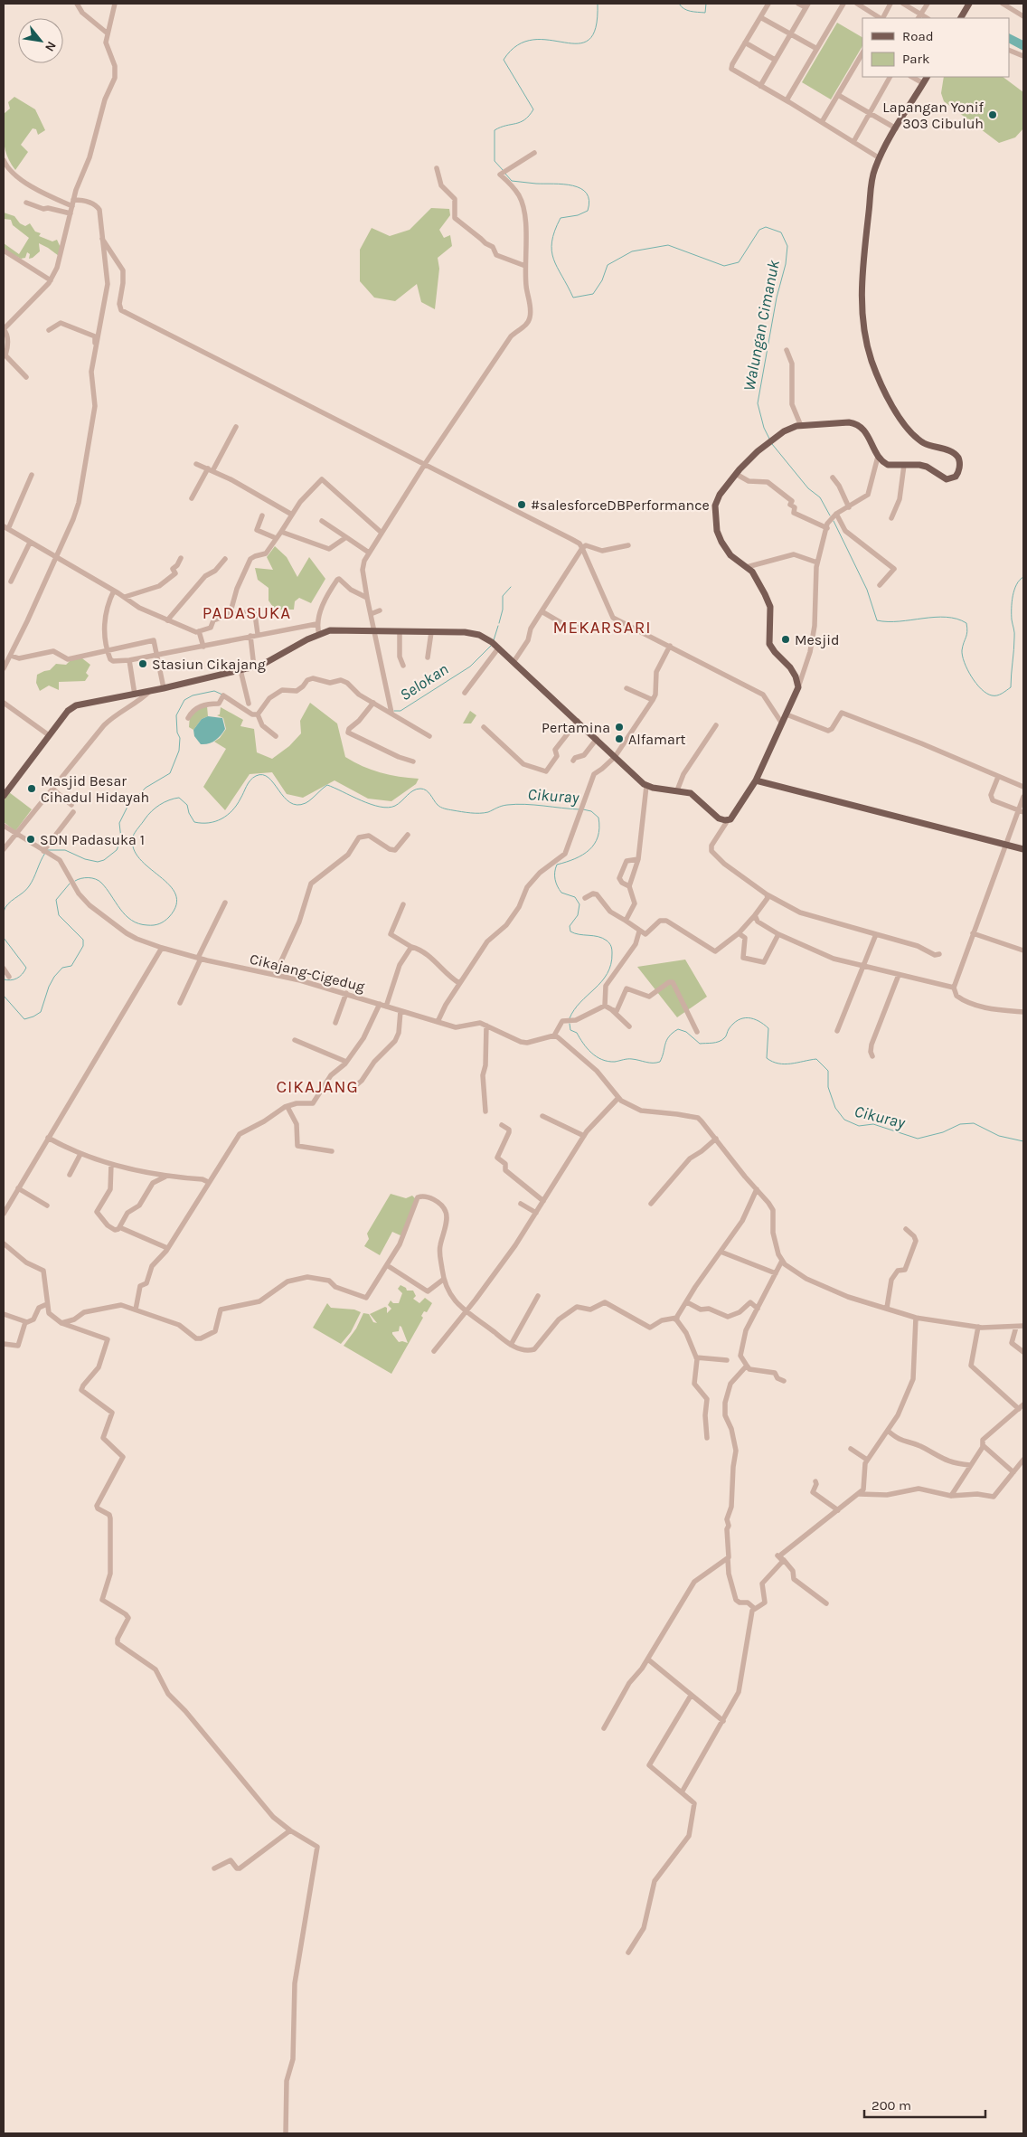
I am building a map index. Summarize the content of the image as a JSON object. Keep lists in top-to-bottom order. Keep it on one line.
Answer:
{"streets":{"street":["Cikajang-Cigedug"]},"districts":["PADASUKA","MEKARSARI","CIKAJANG"],"water":["Walungan Cimanuk","Selokan","Cikuray"],"places":["Lapangan Yonif 303 Cibuluh","#salesforceDBPerformance","Mesjid","Stasiun Cikajang","Pertamina","Alfamart","Masjid Besar Cihadul Hidayah","SDN Padasuka 1"],"legend":["Road","Park"],"scale_bar":"200 m","north":"bottom right"}
